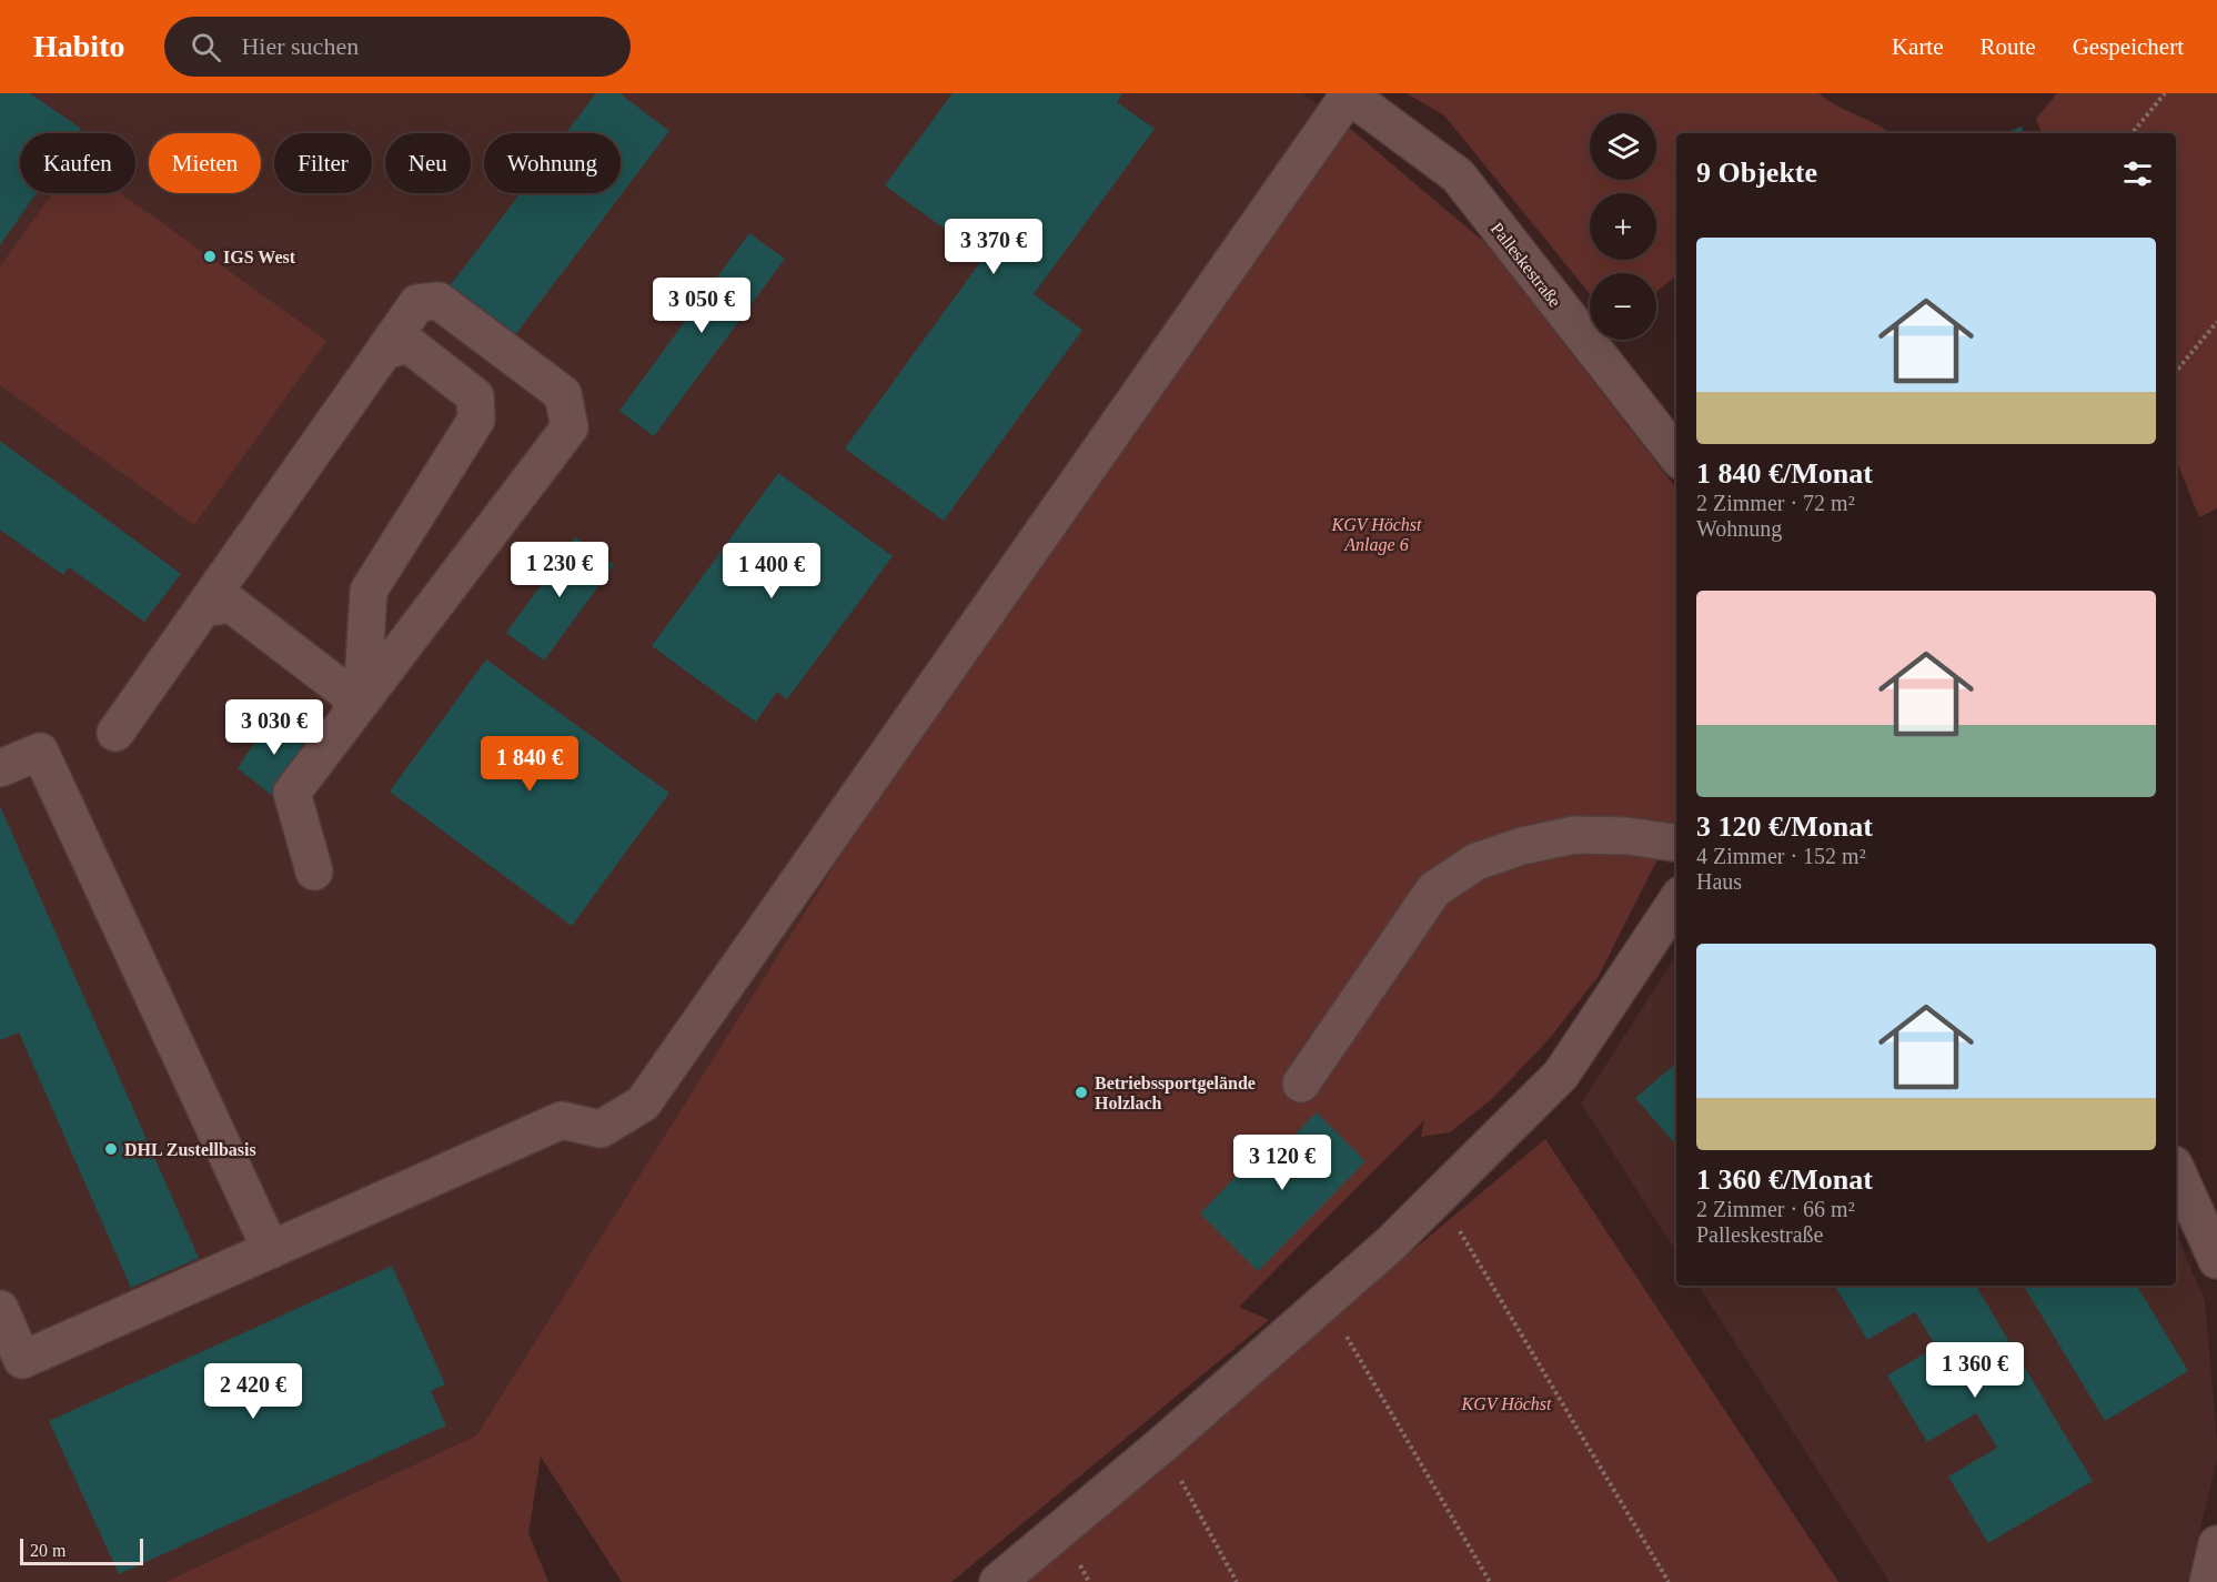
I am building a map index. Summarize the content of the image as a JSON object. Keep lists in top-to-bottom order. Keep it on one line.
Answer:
{"streets":{"street":["Palleskestraße"]},"parks":["KGV Höchst Anlage 6","KGV Höchst"],"places":["IGS West","Betriebssportgelände Holzlach","DHL Zustellbasis"],"scale_bar":"20 m","page":{"header":"Habito","search":"Hier suchen","nav":["Karte","Route","Gespeichert"],"map_buttons":["+","−"],"chip":["Kaufen","Mieten","Filter","Neu","Wohnung"],"heading":"9 Objekte","list":[{"name":"1 840 €/Monat","note":"2 Zimmer · 72 m² · Wohnung"},{"name":"3 120 €/Monat","note":"4 Zimmer · 152 m² · Haus"},{"name":"1 360 €/Monat","note":"2 Zimmer · 66 m² · Palleskestraße"}],"price":["3 370 €","3 050 €","1 230 €","1 400 €","3 030 €","1 840 €","3 120 €","1 360 €","2 420 €"],"scale":"20 m"}}
